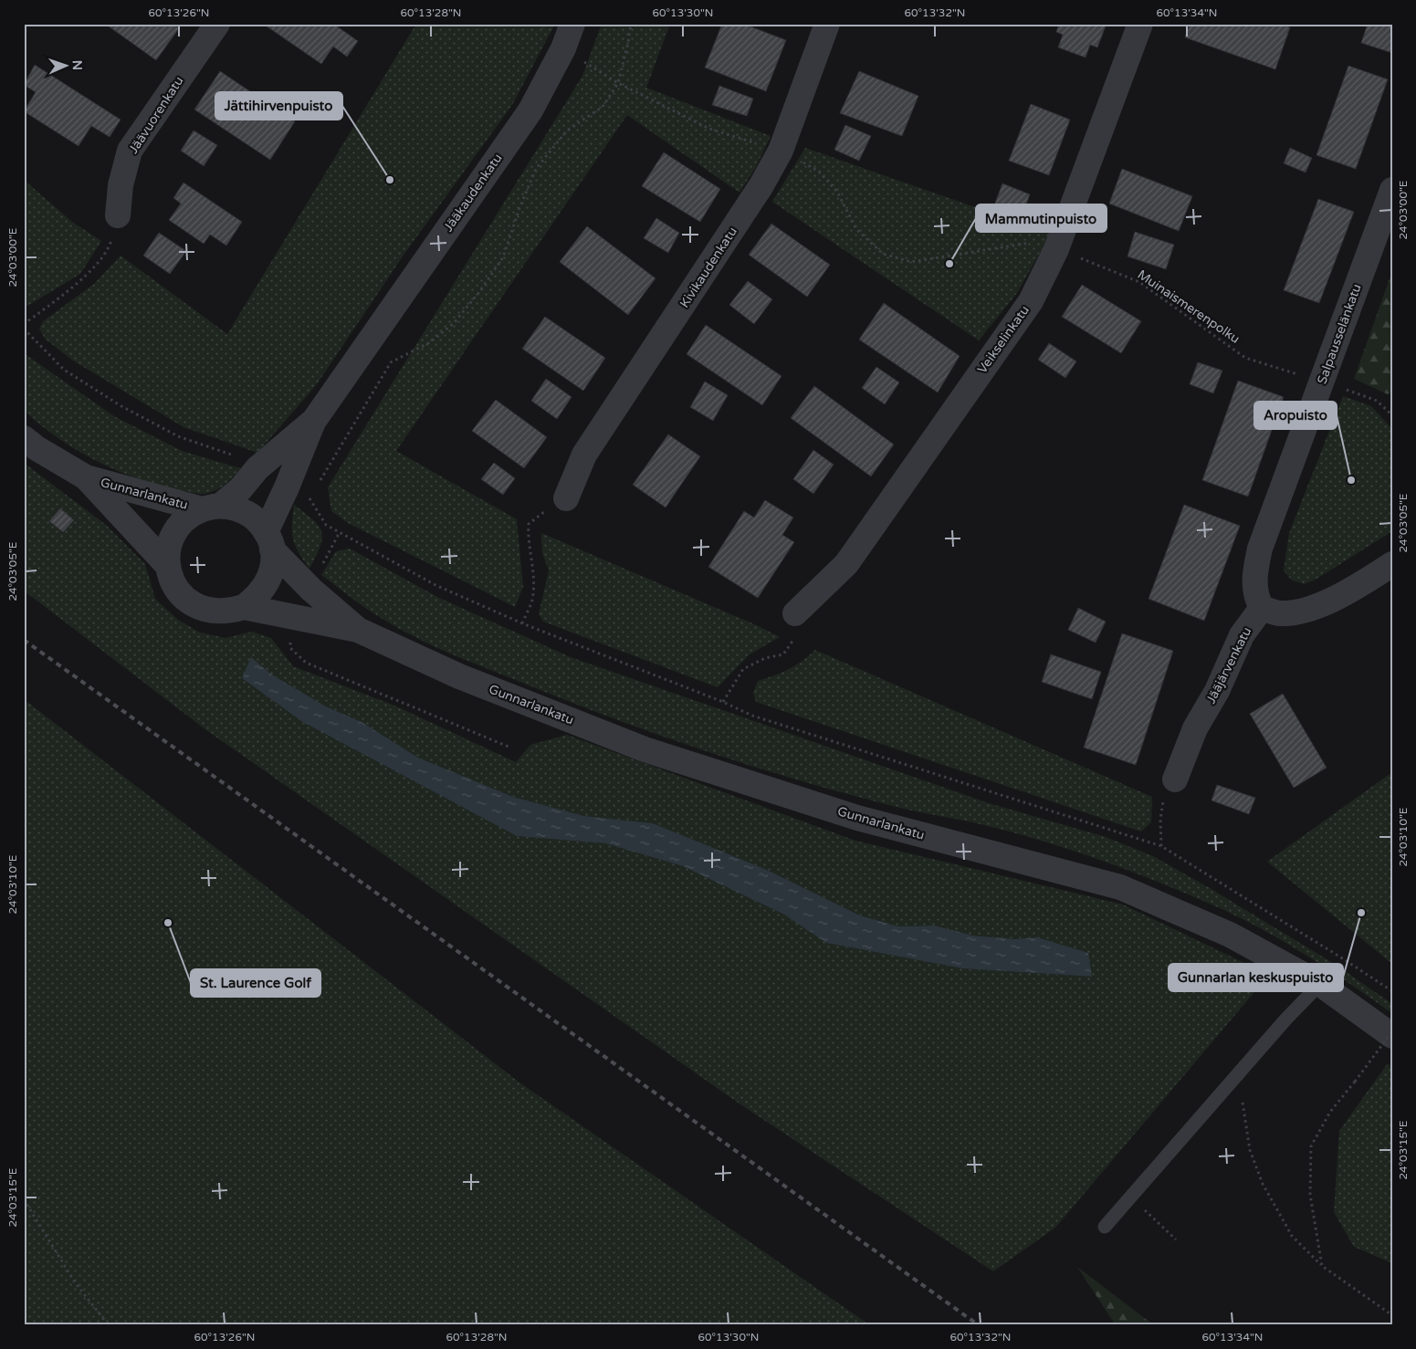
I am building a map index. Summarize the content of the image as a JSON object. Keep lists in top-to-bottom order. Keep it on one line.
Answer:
{"streets":{"street":["Jäävuorenkatu","Jääkaudenkatu","Kivikaudenkatu","Salpausselänkatu","Veikselinkatu","Gunnarlankatu","Jääjärvenkatu"],"path":["Muinaismerenpolku"]},"crossings":[["Jääkaudenkatu","Gunnarlankatu"],["Kivikaudenkatu","Muinaismerenpolku"],["Muinaismerenpolku","Salpausselänkatu"],["Muinaismerenpolku","Veikselinkatu"],["Salpausselänkatu","Jääjärvenkatu"]],"places":["Jättihirvenpuisto","Mammutinpuisto","Aropuisto","Gunnarlan keskuspuisto","St. Laurence Golf"],"north":"right","coordinates":["60°13'26\"N","60°13'28\"N","60°13'30\"N","60°13'32\"N","60°13'34\"N","24°03'00\"E","24°03'05\"E","24°03'10\"E","24°03'15\"E"]}
